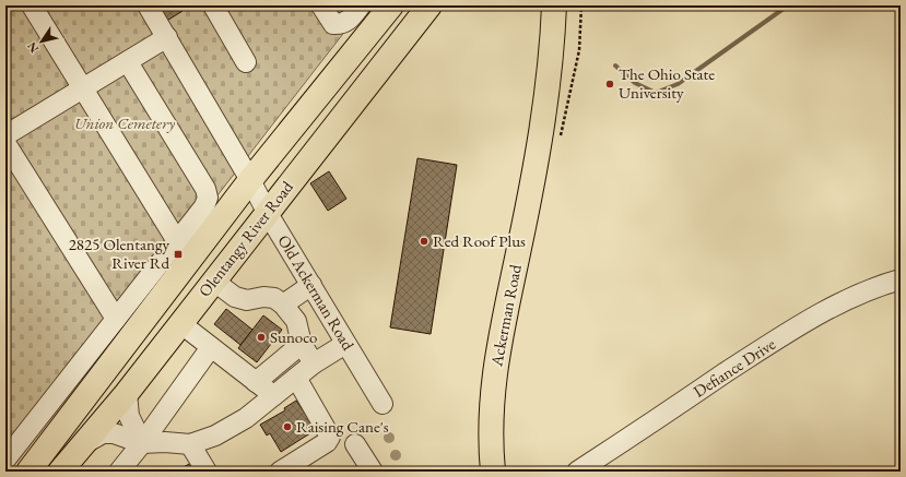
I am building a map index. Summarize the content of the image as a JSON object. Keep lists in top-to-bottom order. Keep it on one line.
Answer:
{"streets":{"main road":["Olentangy River Road","Ackerman Road"],"street":["Old Ackerman Road","Defiance Drive"]},"crossings":[["Olentangy River Road","Old Ackerman Road"]],"parks":["Union Cemetery"],"places":{"other":["The Ohio State University","Red Roof Plus","Sunoco","Raising Cane's"],"transit":["2825 Olentangy River Rd"]},"north":"bottom left"}
